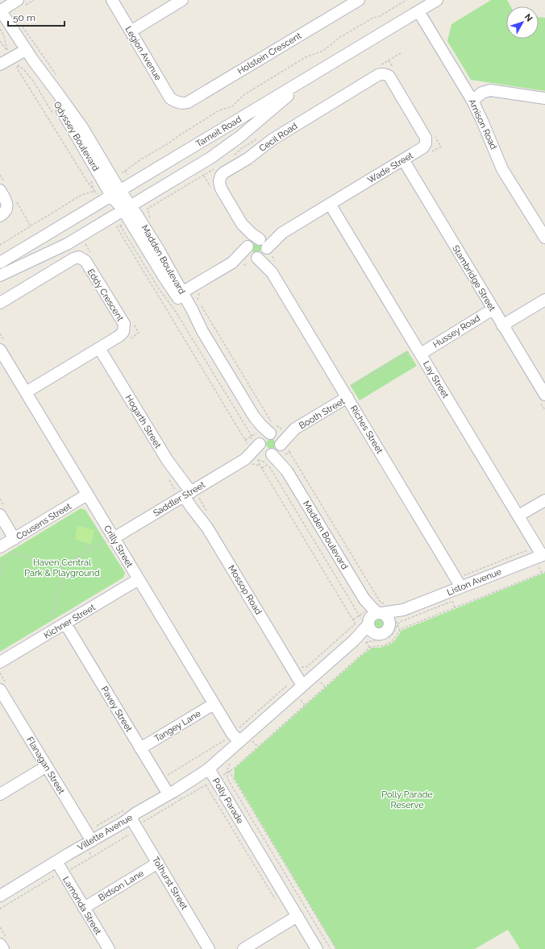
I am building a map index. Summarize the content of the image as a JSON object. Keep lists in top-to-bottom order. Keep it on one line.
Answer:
{"streets":{"street":["Legion Avenue","Holstein Crescent","Arnison Road","Tarneit Road","Odyssey Boulevard","Cecil Road","Wade Street","Madden Boulevard","Stambridge Street","Eddy Crescent","Hussey Road","Lay Street","Booth Street","Hogarth Street","Riches Street","Saddler Street","Cousens Street","Crilly Street","Liston Avenue","Mossop Road","Kichner Street","Pavey Street","Tangey Lane","Flanagan Street","Polly Parade","Villette Avenue","Tolhurst Street","Bidson Lane","Lamonda Street"]},"crossings":[["Legion Avenue","Holstein Crescent"],["Arnison Road","Tarneit Road"],["Tarneit Road","Odyssey Boulevard"],["Tarneit Road","Madden Boulevard"],["Odyssey Boulevard","Madden Boulevard"],["Cecil Road","Wade Street"],["Cecil Road","Riches Street"],["Wade Street","Madden Boulevard"],["Wade Street","Stambridge Street"],["Wade Street","Lay Street"],["Wade Street","Riches Street"],["Madden Boulevard","Booth Street"],["Madden Boulevard","Saddler Street"],["Madden Boulevard","Liston Avenue"],["Madden Boulevard","Polly Parade"],["Stambridge Street","Hussey Road"],["Eddy Crescent","Hogarth Street"],["Eddy Crescent","Crilly Street"],["Hussey Road","Lay Street"],["Lay Street","Liston Avenue"],["Booth Street","Riches Street"],["Booth Street","Saddler Street"],["Hogarth Street","Saddler Street"],["Hogarth Street","Mossop Road"],["Riches Street","Liston Avenue"],["Saddler Street","Crilly Street"],["Saddler Street","Mossop Road"],["Cousens Street","Crilly Street"],["Crilly Street","Kichner Street"],["Crilly Street","Tangey Lane"],["Crilly Street","Polly Parade"],["Liston Avenue","Polly Parade"],["Mossop Road","Polly Parade"],["Kichner Street","Pavey Street"],["Pavey Street","Tangey Lane"],["Pavey Street","Villette Avenue"],["Flanagan Street","Villette Avenue"],["Polly Parade","Villette Avenue"],["Villette Avenue","Tolhurst Street"],["Villette Avenue","Lamonda Street"],["Tolhurst Street","Bidson Lane"],["Bidson Lane","Lamonda Street"]],"parks":["Haven Central Park & Playground","Polly Parade Reserve"],"scale_bar":"50 m","north":"top right"}
